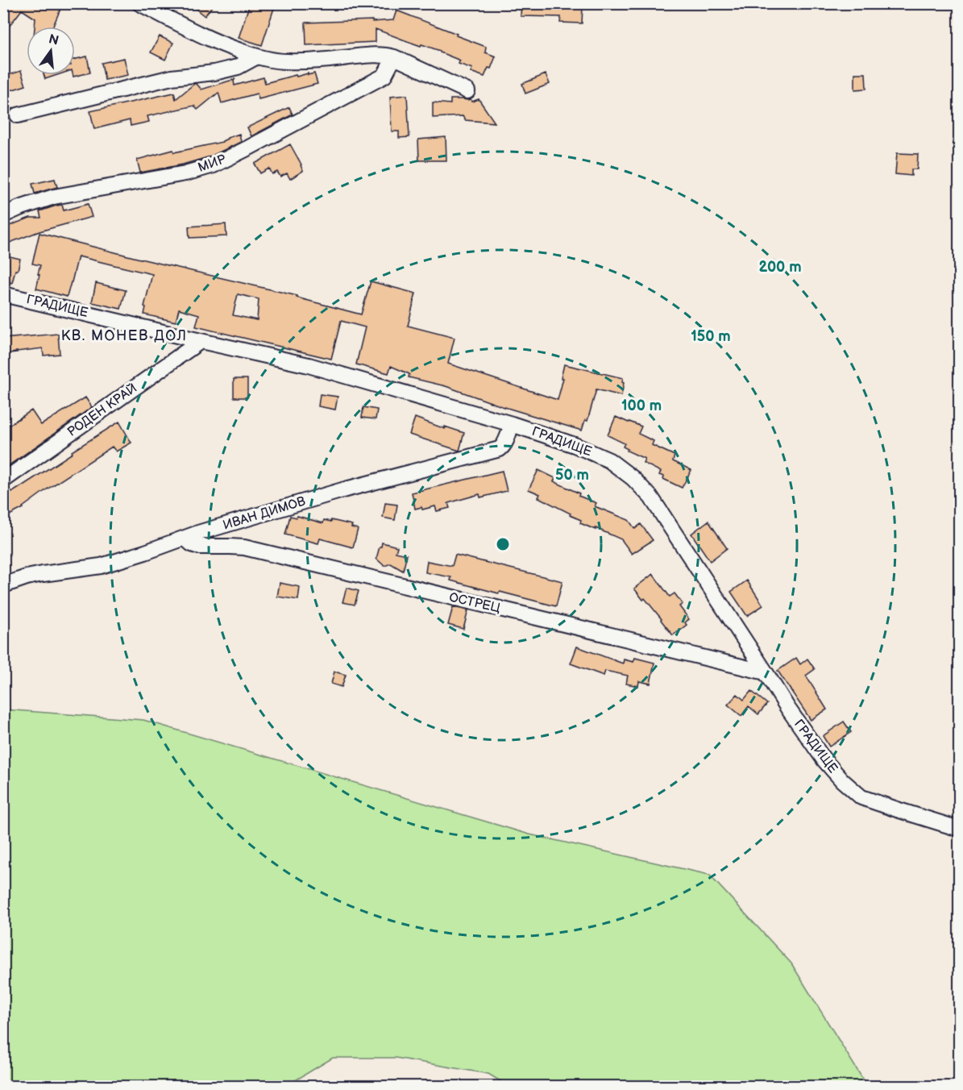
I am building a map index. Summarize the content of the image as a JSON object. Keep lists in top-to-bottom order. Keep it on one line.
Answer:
{"streets":{"street":["МИР","ГРАДИЩЕ","РОДЕН КРАЙ","ИВАН ДИМОВ","ОСТРЕЦ"]},"crossings":[["ГРАДИЩЕ","РОДЕН КРАЙ"],["ГРАДИЩЕ","ИВАН ДИМОВ"],["ГРАДИЩЕ","ОСТРЕЦ"],["ИВАН ДИМОВ","ОСТРЕЦ"]],"districts":["КВ. МОНЕВ ДОЛ"],"north":"top","rings":["200 m","150 m","100 m","50 m"]}
